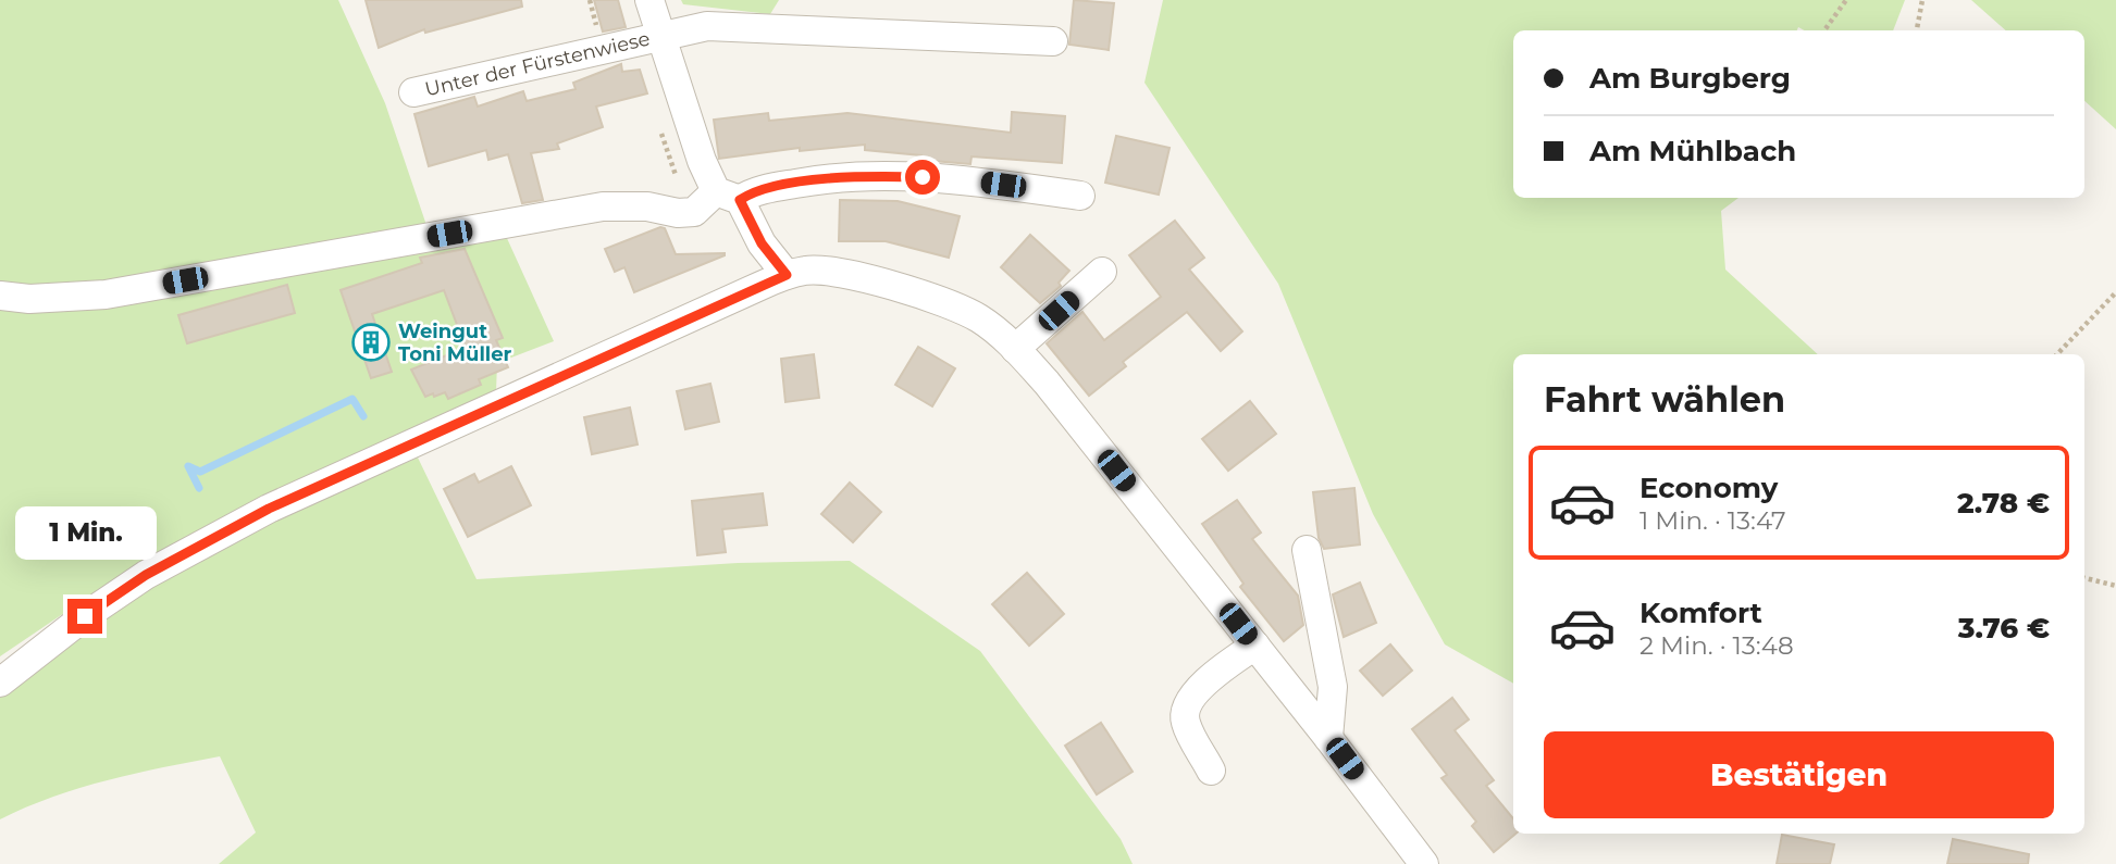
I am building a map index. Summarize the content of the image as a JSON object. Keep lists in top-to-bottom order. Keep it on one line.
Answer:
{"streets":{"street":["Unter der Fürstenwiese"]},"places":{"building":["Weingut Toni Müller"]},"page":{"banner":["Am Burgberg","Am Mühlbach"],"heading":"Fahrt wählen","list":[{"name":"Economy","note":"1 Min. · 13:47","value":"2.78 €"},{"name":"Komfort","note":"2 Min. · 13:48","value":"3.76 €"}],"bubble":"1 Min.","buttons":"Bestätigen"}}
